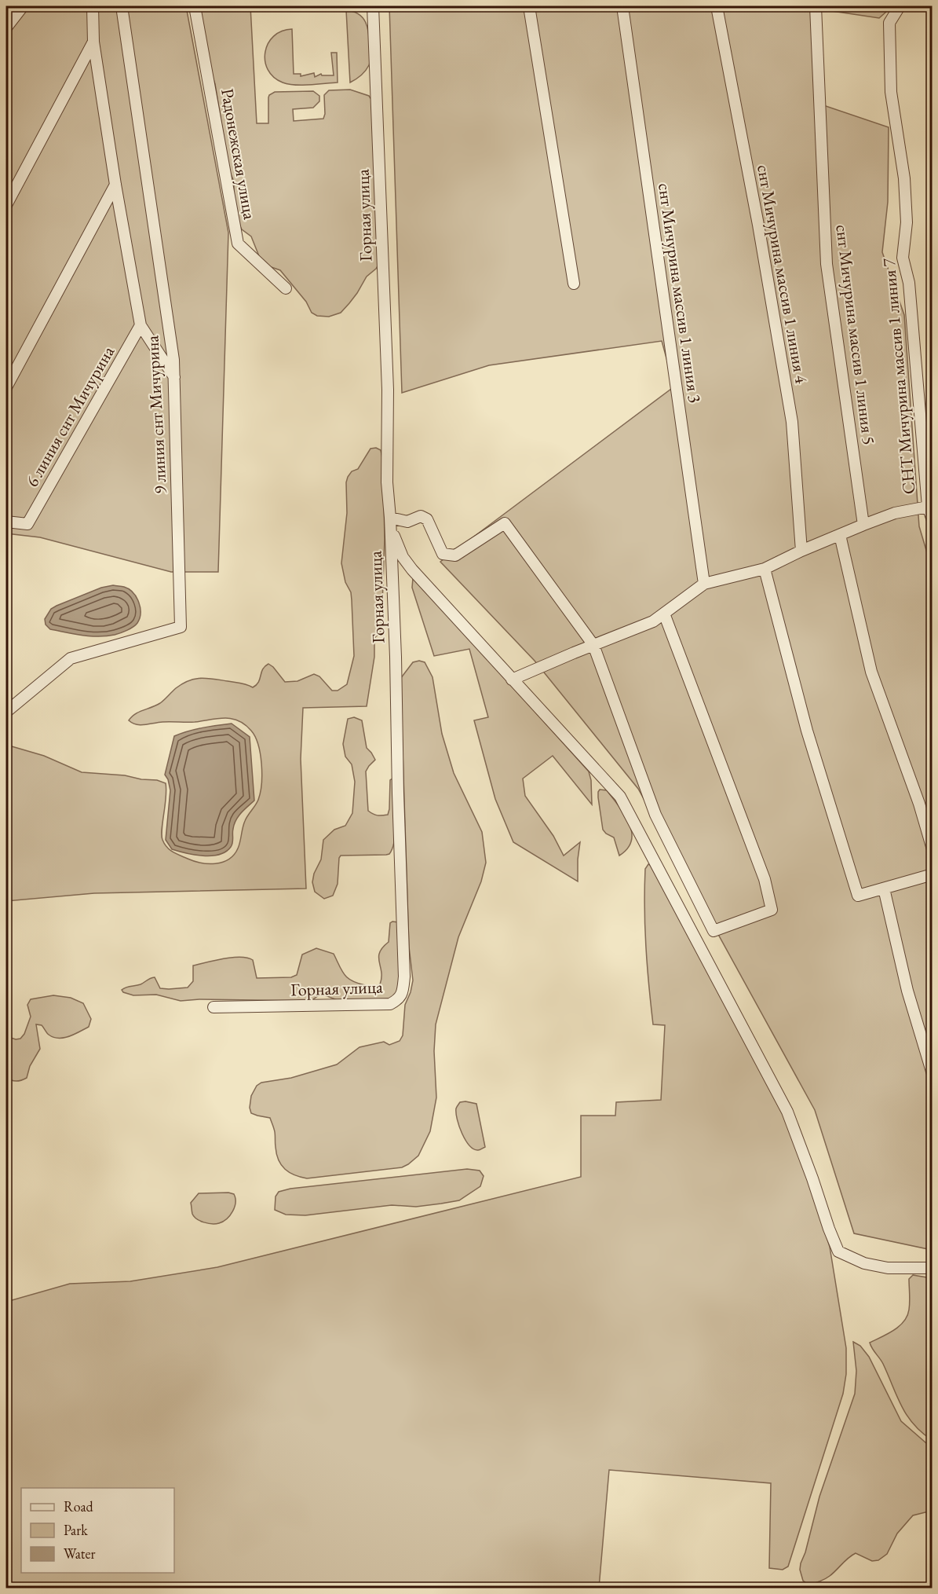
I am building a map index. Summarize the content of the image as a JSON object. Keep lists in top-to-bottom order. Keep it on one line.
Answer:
{"streets":{"street":["Радонежская улица","Горная улица","снт Мичурина массив 1 линия 4","снт Мичурина массив 1 линия 3","снт Мичурина массив 1 линия 5","СНТ Мичурина массив 1 линия 7","9 линия снт Мичурина","6 линия снт Мичурина"]},"legend":["Road","Park","Water"]}
